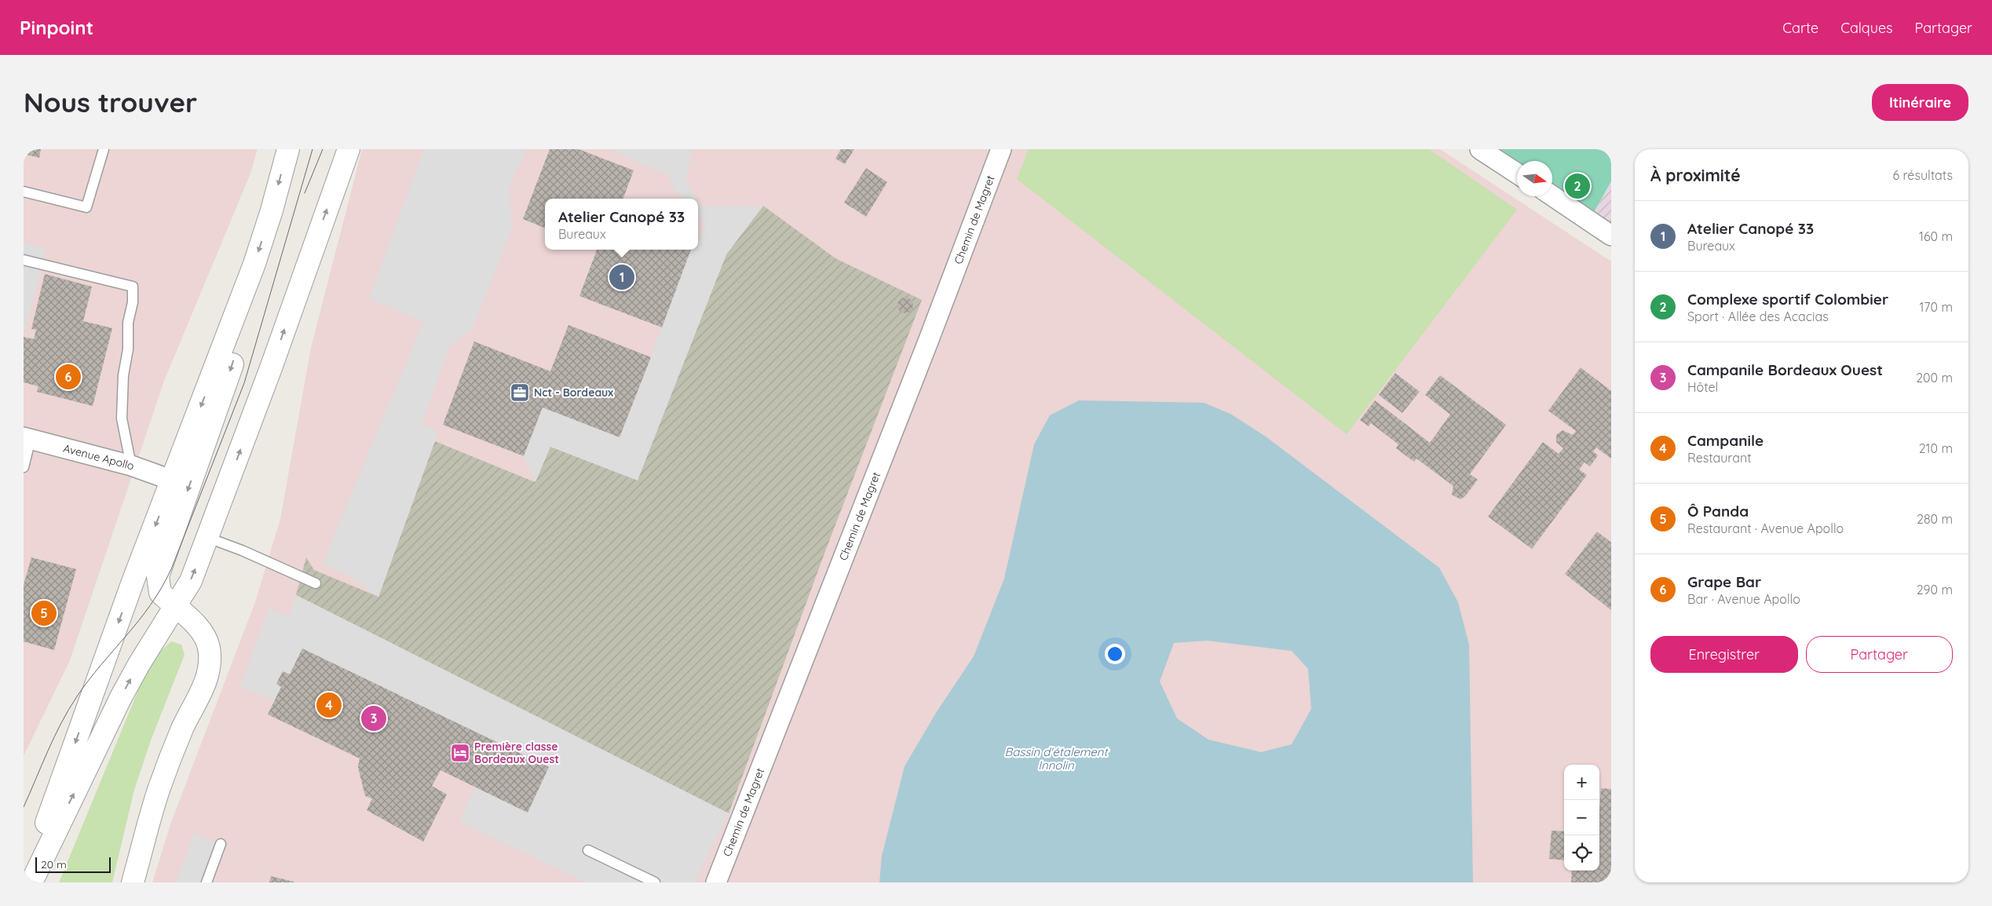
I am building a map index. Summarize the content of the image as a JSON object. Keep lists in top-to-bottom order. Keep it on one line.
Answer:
{"streets":{"street":["Chemin de Magret","Avenue Apollo"]},"water":["Bassin d'étalement Innolin"],"places":{"office":["Nct - Bordeaux"],"hotel":["Première classe Bordeaux Ouest"]},"scale_bar":"20 m","north":"right","page":{"header":"Pinpoint","nav":["Carte","Calques","Partager"],"buttons":["Itinéraire",["Enregistrer","Partager"]],"title":"Nous trouver","heading":["À proximité","6 résultats"],"pins":["2","1","6","5","4","3"],"popup":["Atelier Canopé 33","Bureaux"],"list":[{"mark":"1","name":"Atelier Canopé 33","note":"Bureaux","value":"160 m"},{"mark":"2","name":"Complexe sportif Colombier","note":"Sport · Allée des Acacias","value":"170 m"},{"mark":"3","name":"Campanile Bordeaux Ouest","note":"Hôtel","value":"200 m"},{"mark":"4","name":"Campanile","note":"Restaurant","value":"210 m"},{"mark":"5","name":"Ô Panda","note":"Restaurant · Avenue Apollo","value":"280 m"},{"mark":"6","name":"Grape Bar","note":"Bar · Avenue Apollo","value":"290 m"}],"map_buttons":["+","−"],"scale":"20 m"}}
